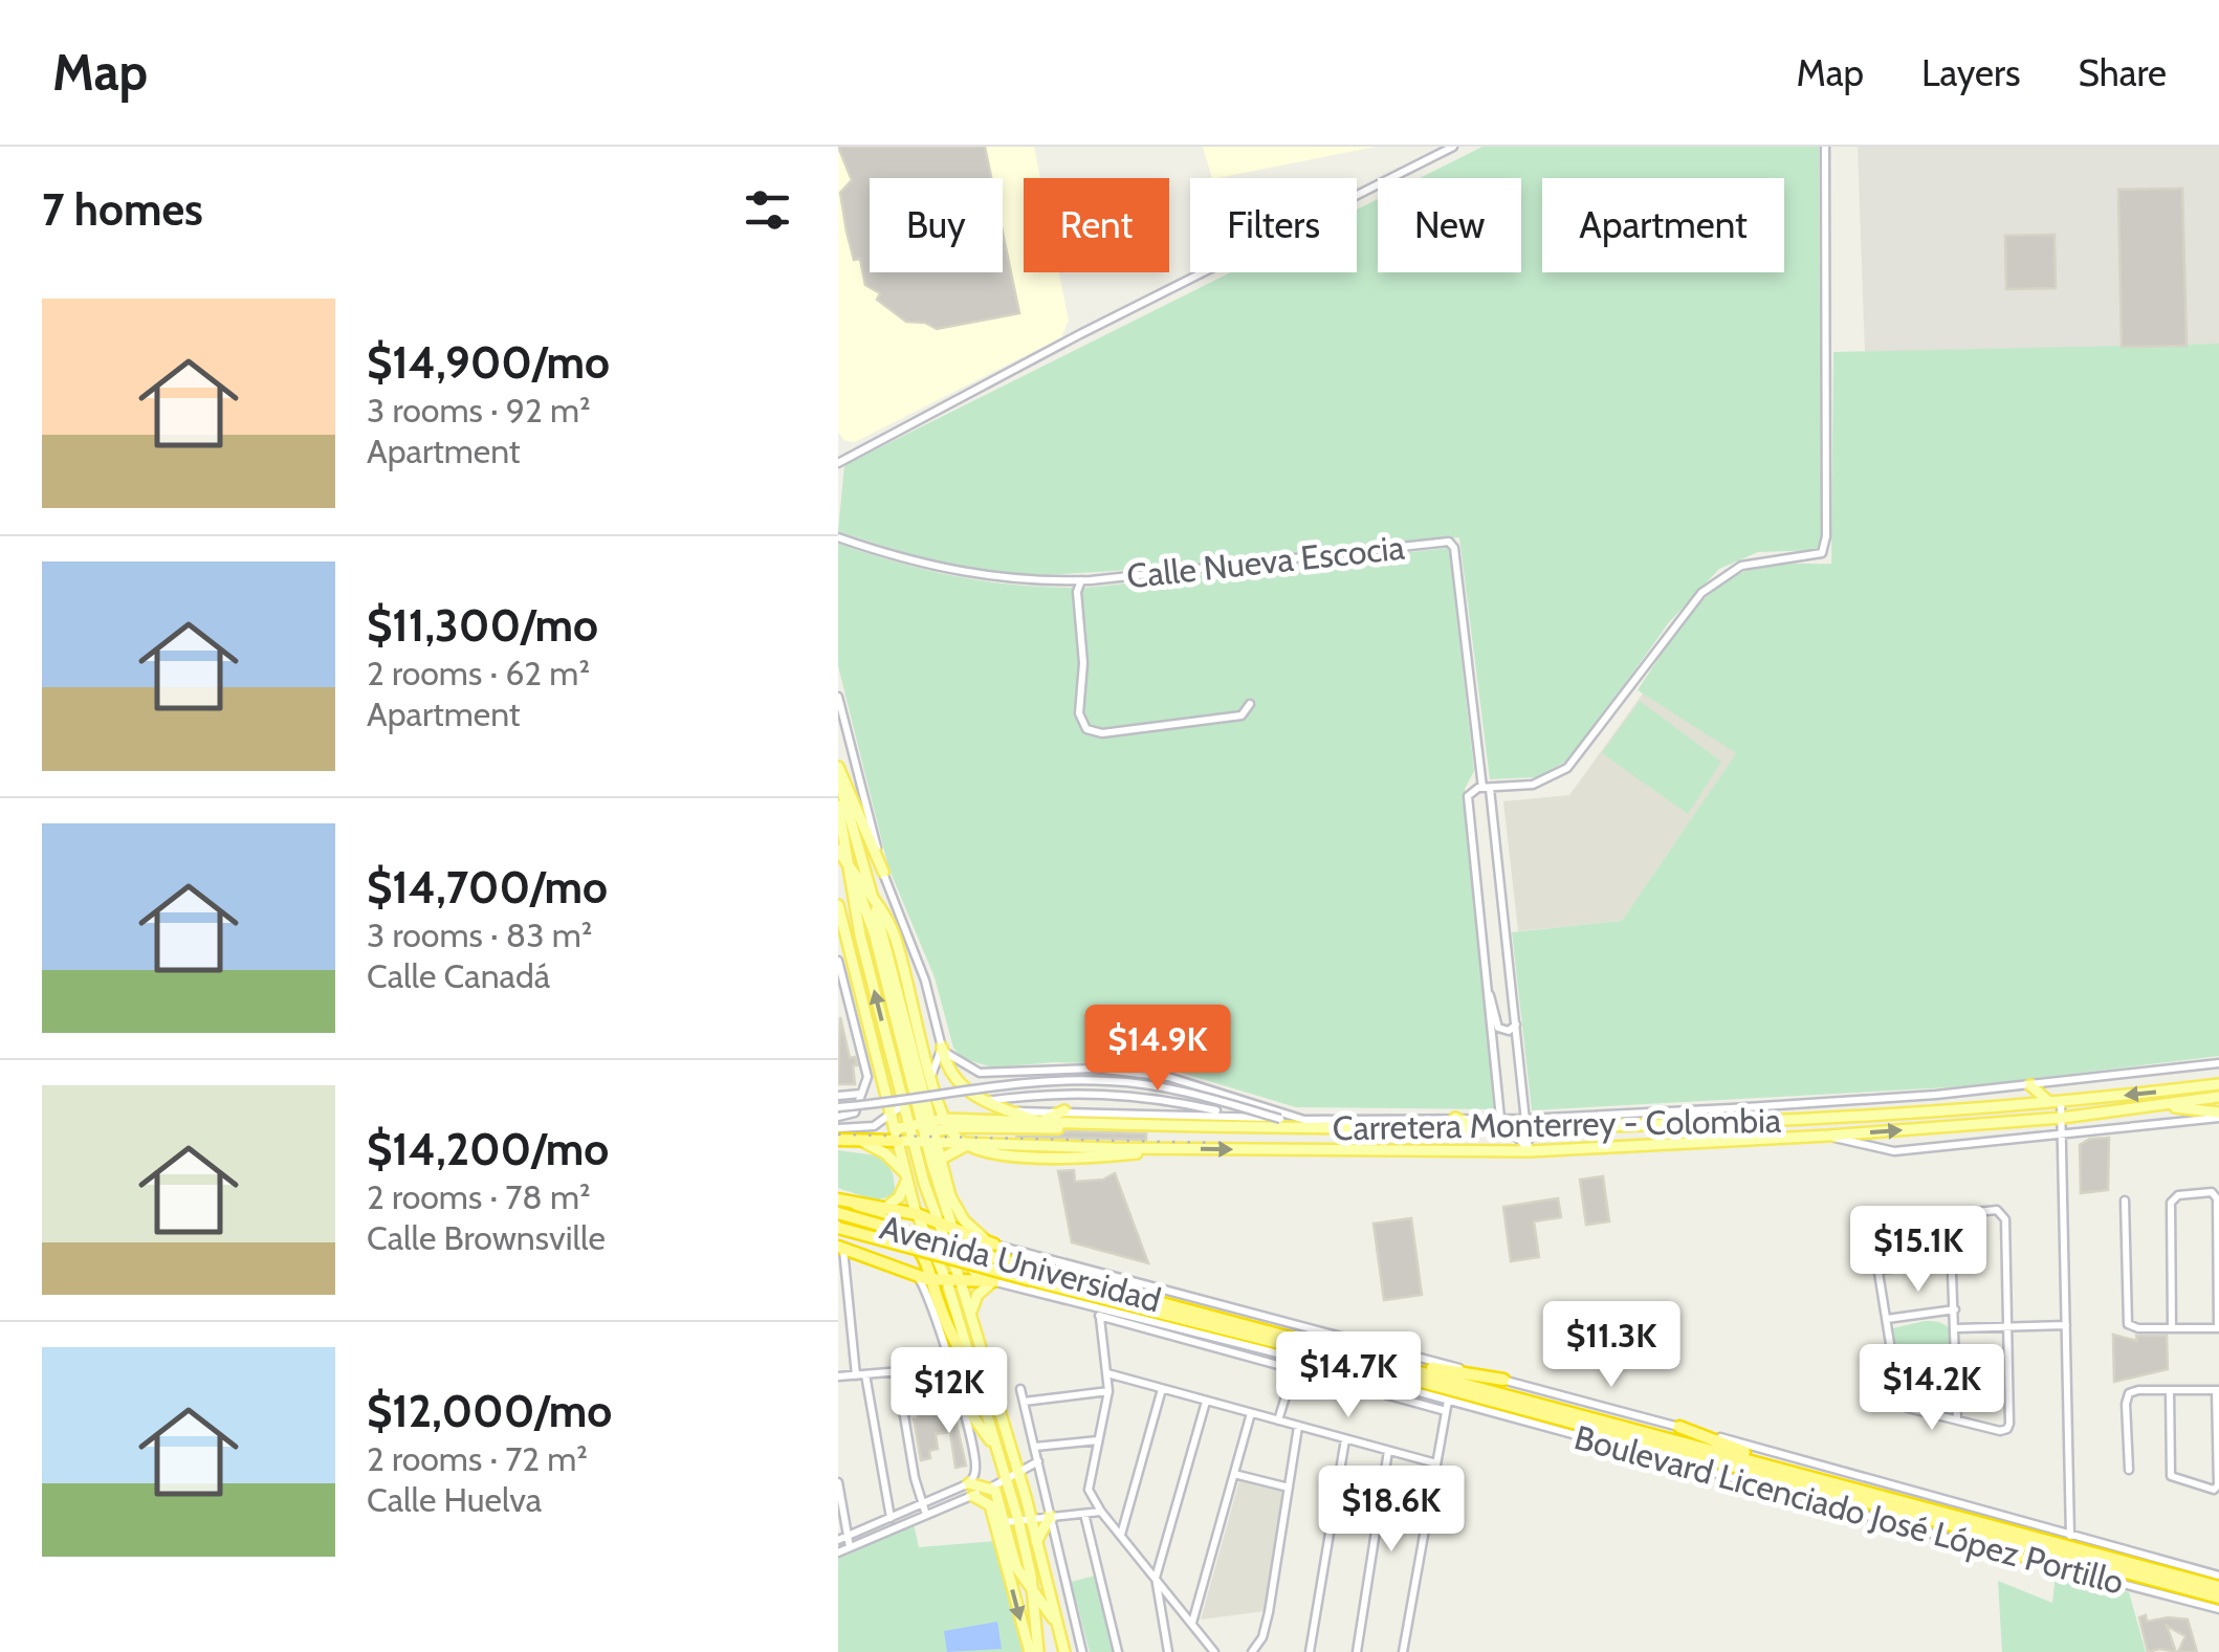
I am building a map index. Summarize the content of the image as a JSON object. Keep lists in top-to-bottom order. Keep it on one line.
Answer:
{"streets":{"highway":["Avenida Universidad","Boulevard Licenciado José López Portillo"],"main road":["Carretera Monterrey - Colombia"],"street":["Calle Nueva Escocia"]},"crossings":[["Calle Nueva Escocia","Carretera Monterrey - Colombia"],["Avenida Universidad","Boulevard Licenciado José López Portillo"]],"page":{"header":"Map","nav":["Map","Layers","Share"],"heading":"7 homes","chip":["Buy","Rent","Filters","New","Apartment"],"list":[{"name":"$14,900/mo","note":"3 rooms · 92 m² · Apartment"},{"name":"$11,300/mo","note":"2 rooms · 62 m² · Apartment"},{"name":"$14,700/mo","note":"3 rooms · 83 m² · Calle Canadá"},{"name":"$14,200/mo","note":"2 rooms · 78 m² · Calle Brownsville"},{"name":"$12,000/mo","note":"2 rooms · 72 m² · Calle Huelva"}],"price":["$14.9K","$15.1K","$11.3K","$14.7K","$14.2K","$12K","$18.6K"]}}
